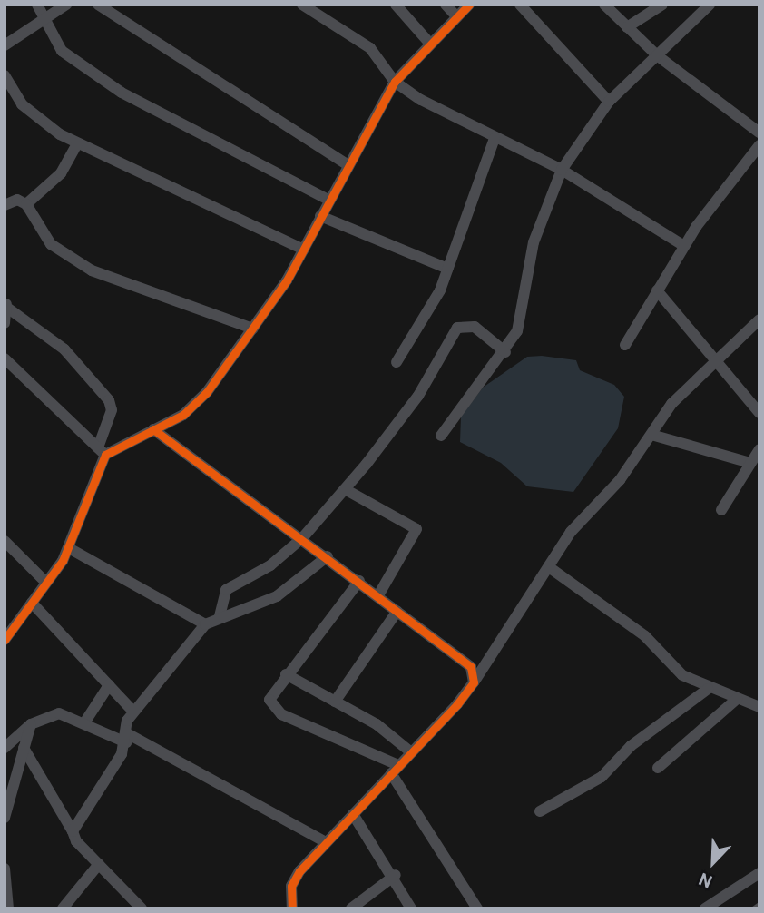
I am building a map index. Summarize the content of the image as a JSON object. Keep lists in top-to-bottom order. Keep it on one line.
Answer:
{"north":"bottom left"}
